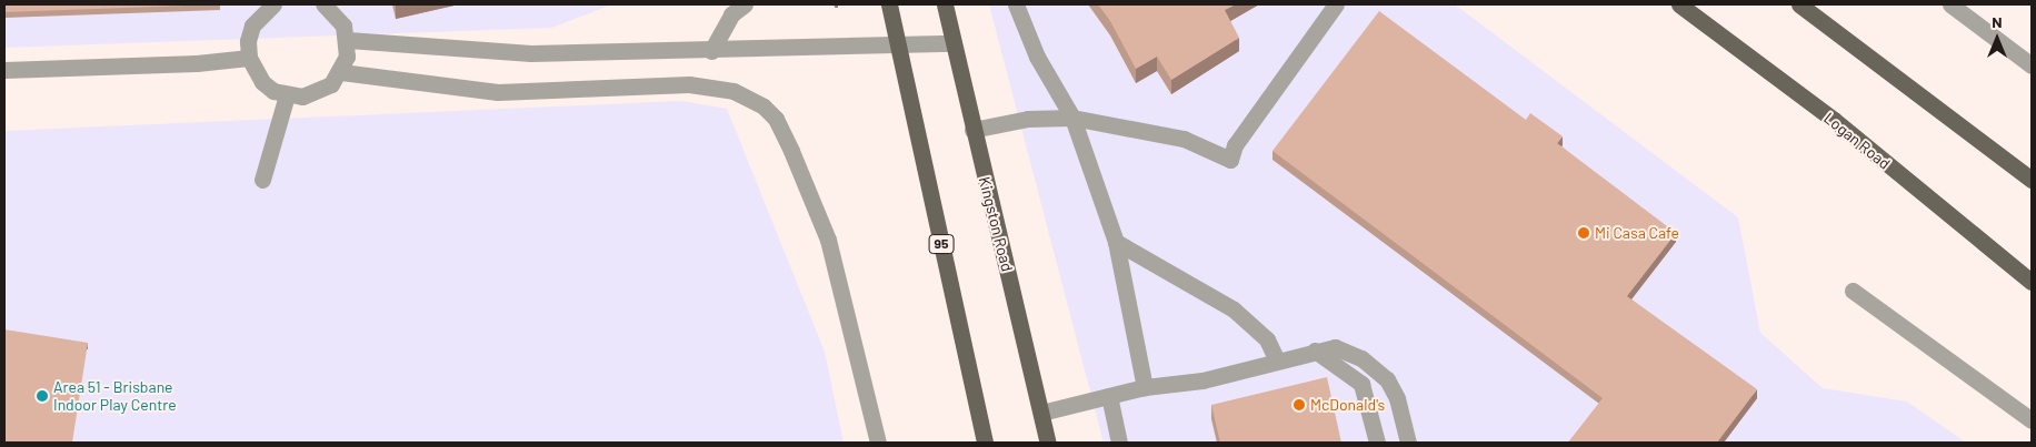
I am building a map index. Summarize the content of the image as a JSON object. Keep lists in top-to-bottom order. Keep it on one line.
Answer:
{"streets":{"main road":["Logan Road","Kingston Road","95"]},"places":["Mi Casa Cafe","Area 51 - Brisbane Indoor Play Centre","McDonald's"],"north":"top"}
